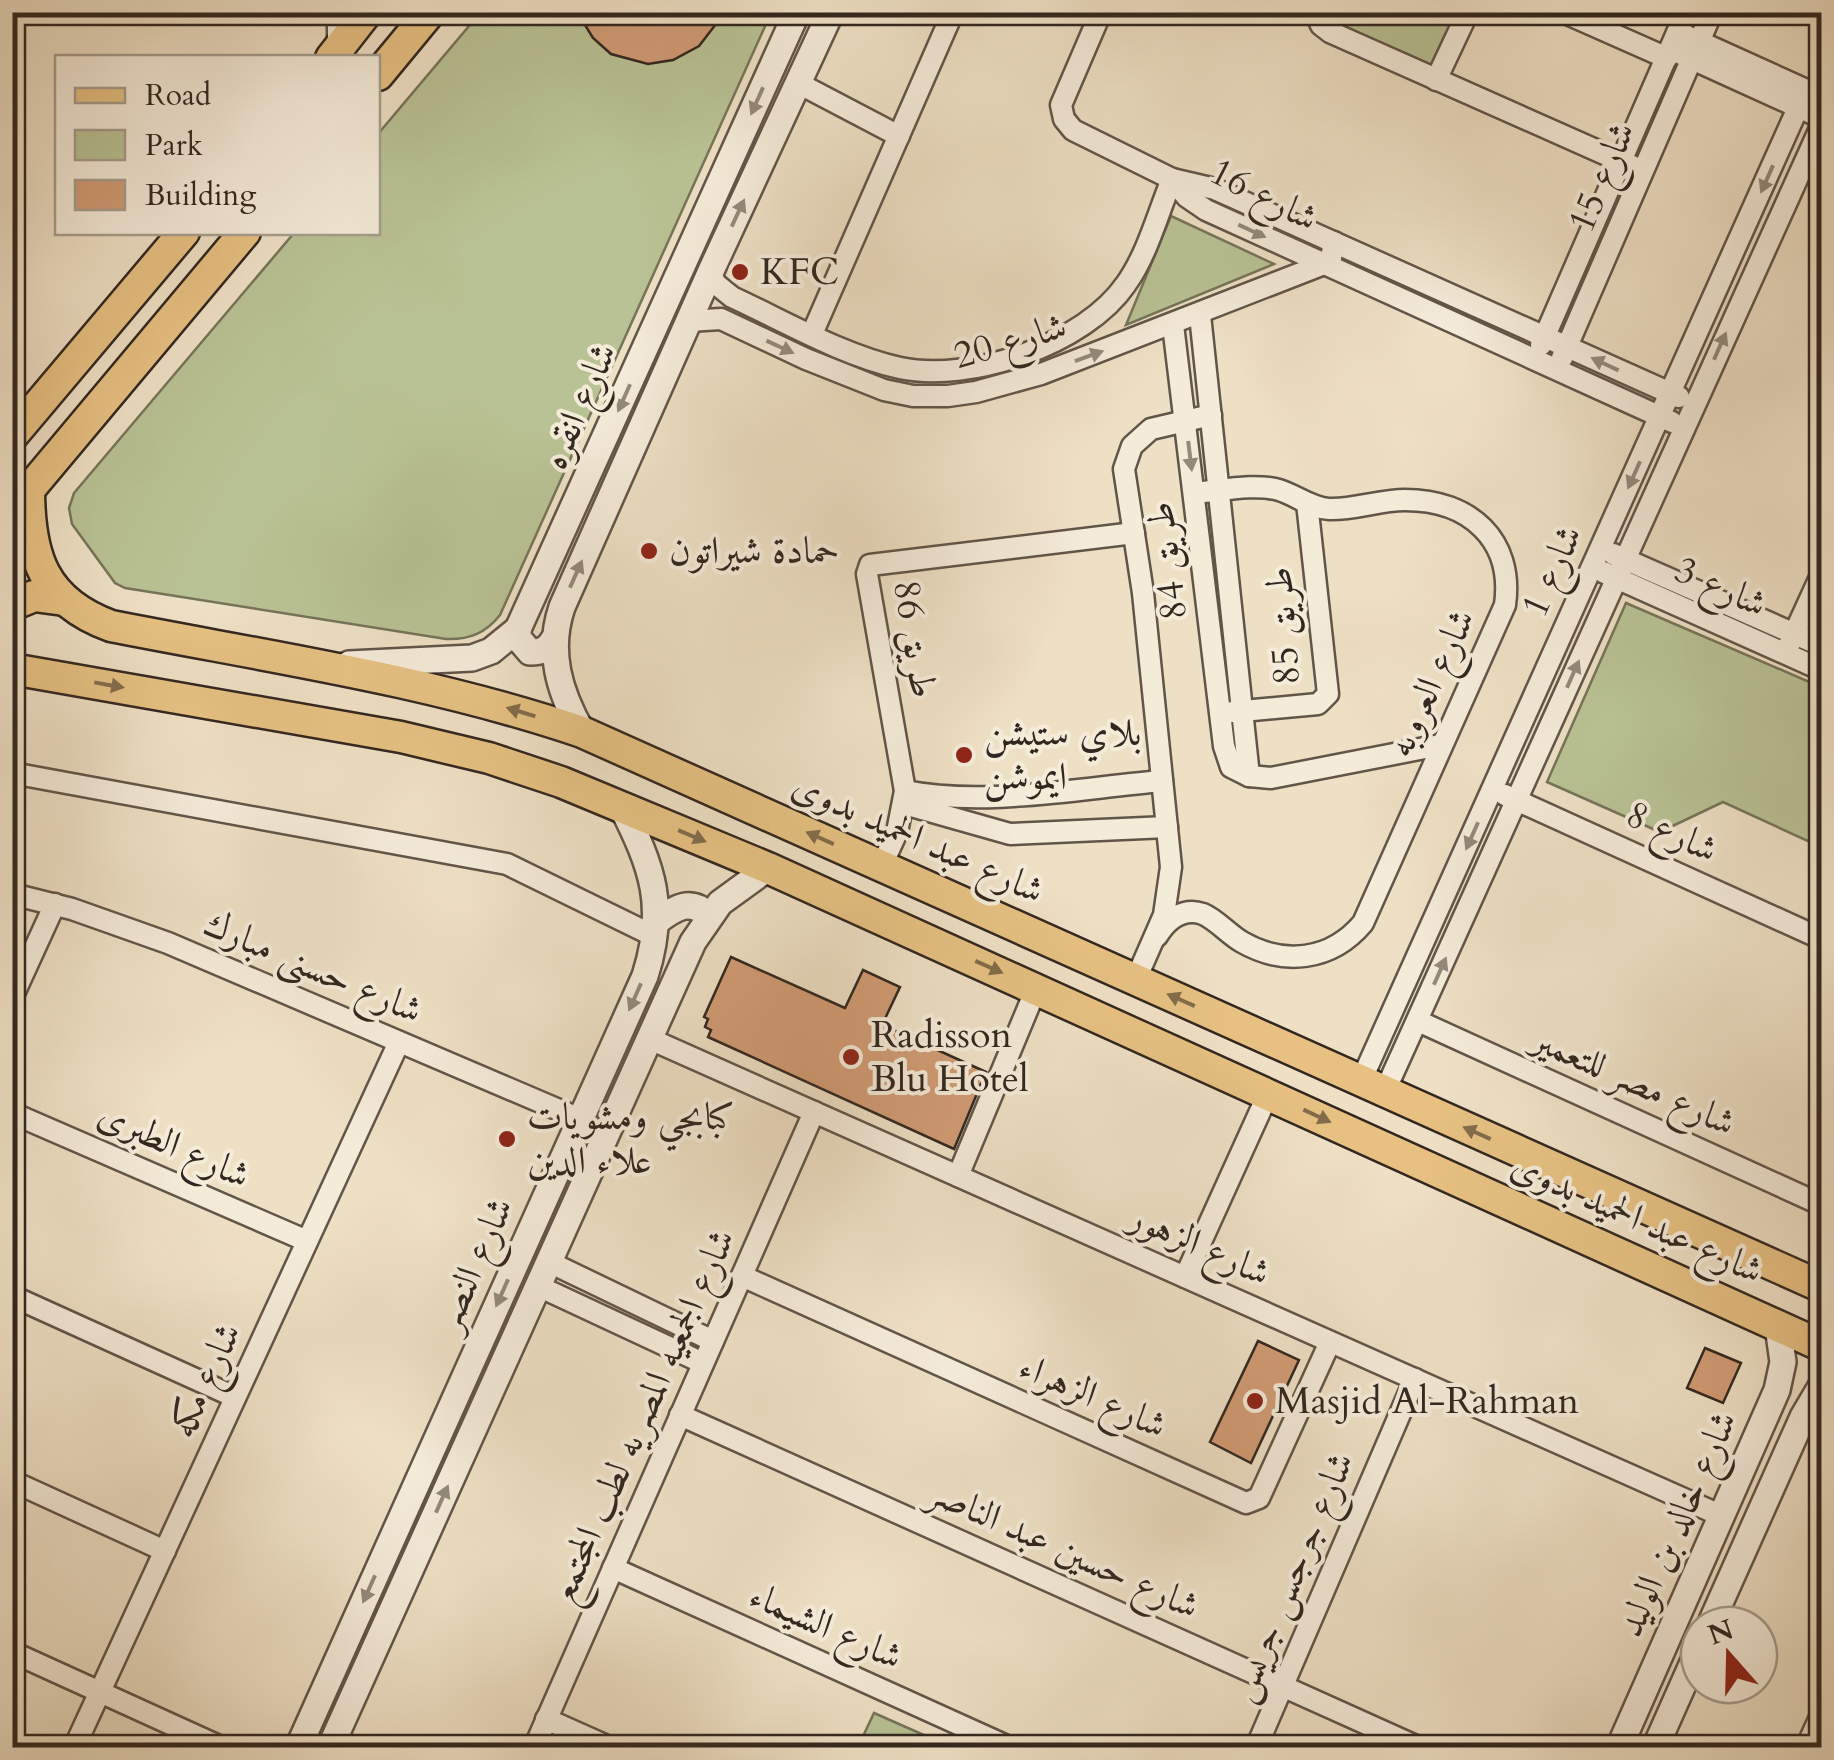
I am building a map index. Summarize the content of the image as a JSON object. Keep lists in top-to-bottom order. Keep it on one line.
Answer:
{"streets":{"main road":["شارع عبد الحميد بدوى"],"street":["شارع 15","شارع 16","شارع 20","شارع انقره","طريق 84","شارع 1","شارع 3","طريق 85","طريق 86","شارع العروبه","شارع 8","شارع حسنى مبارك","شارع مصر للتعمير","شارع الطبرى","شارع الزهور","شارع النصر","شارع مكه","شارع الزهراء","شارع الجمعيه المصريه لطب المجتمع","شارع خالد بن الوليد","شارع حسين عبد الناصر","شارع جرجس جريس","شارع الشيماء"]},"crossings":[["شارع 15","شارع 16"],["شارع 16","شارع 20"],["شارع 16","شارع 1"],["شارع 20","شارع انقره"],["شارع 20","طريق 84"],["شارع انقره","شارع عبد الحميد بدوى"],["طريق 84","طريق 85"],["طريق 84","شارع العروبه"],["شارع 1","شارع 3"],["شارع 1","شارع 8"],["شارع 1","شارع عبد الحميد بدوى"],["شارع 1","شارع مصر للتعمير"],["طريق 85","شارع العروبه"],["طريق 86","شارع عبد الحميد بدوى"],["شارع عبد الحميد بدوى","شارع النصر"],["شارع عبد الحميد بدوى","شارع خالد بن الوليد"],["شارع حسنى مبارك","شارع النصر"],["شارع حسنى مبارك","شارع مكه"],["شارع الطبرى","شارع مكه"],["شارع الزهور","شارع النصر"],["شارع الزهور","شارع الزهراء"],["شارع الزهور","شارع الجمعيه المصريه لطب المجتمع"],["شارع الزهور","شارع خالد بن الوليد"],["شارع الزهور","شارع جرجس جريس"],["شارع الزهراء","شارع الجمعيه المصريه لطب المجتمع"],["شارع الجمعيه المصريه لطب المجتمع","شارع حسين عبد الناصر"],["شارع الجمعيه المصريه لطب المجتمع","شارع الشيماء"],["شارع حسين عبد الناصر","شارع جرجس جريس"]],"places":["KFC","حمادة شيراتون","بلاي ستيشن ايموشن","Radisson Blu Hotel","كبابجي ومشويات علاء الدين","Masjid Al-Rahman"],"legend":["Road","Park","Building"],"north":"top"}
